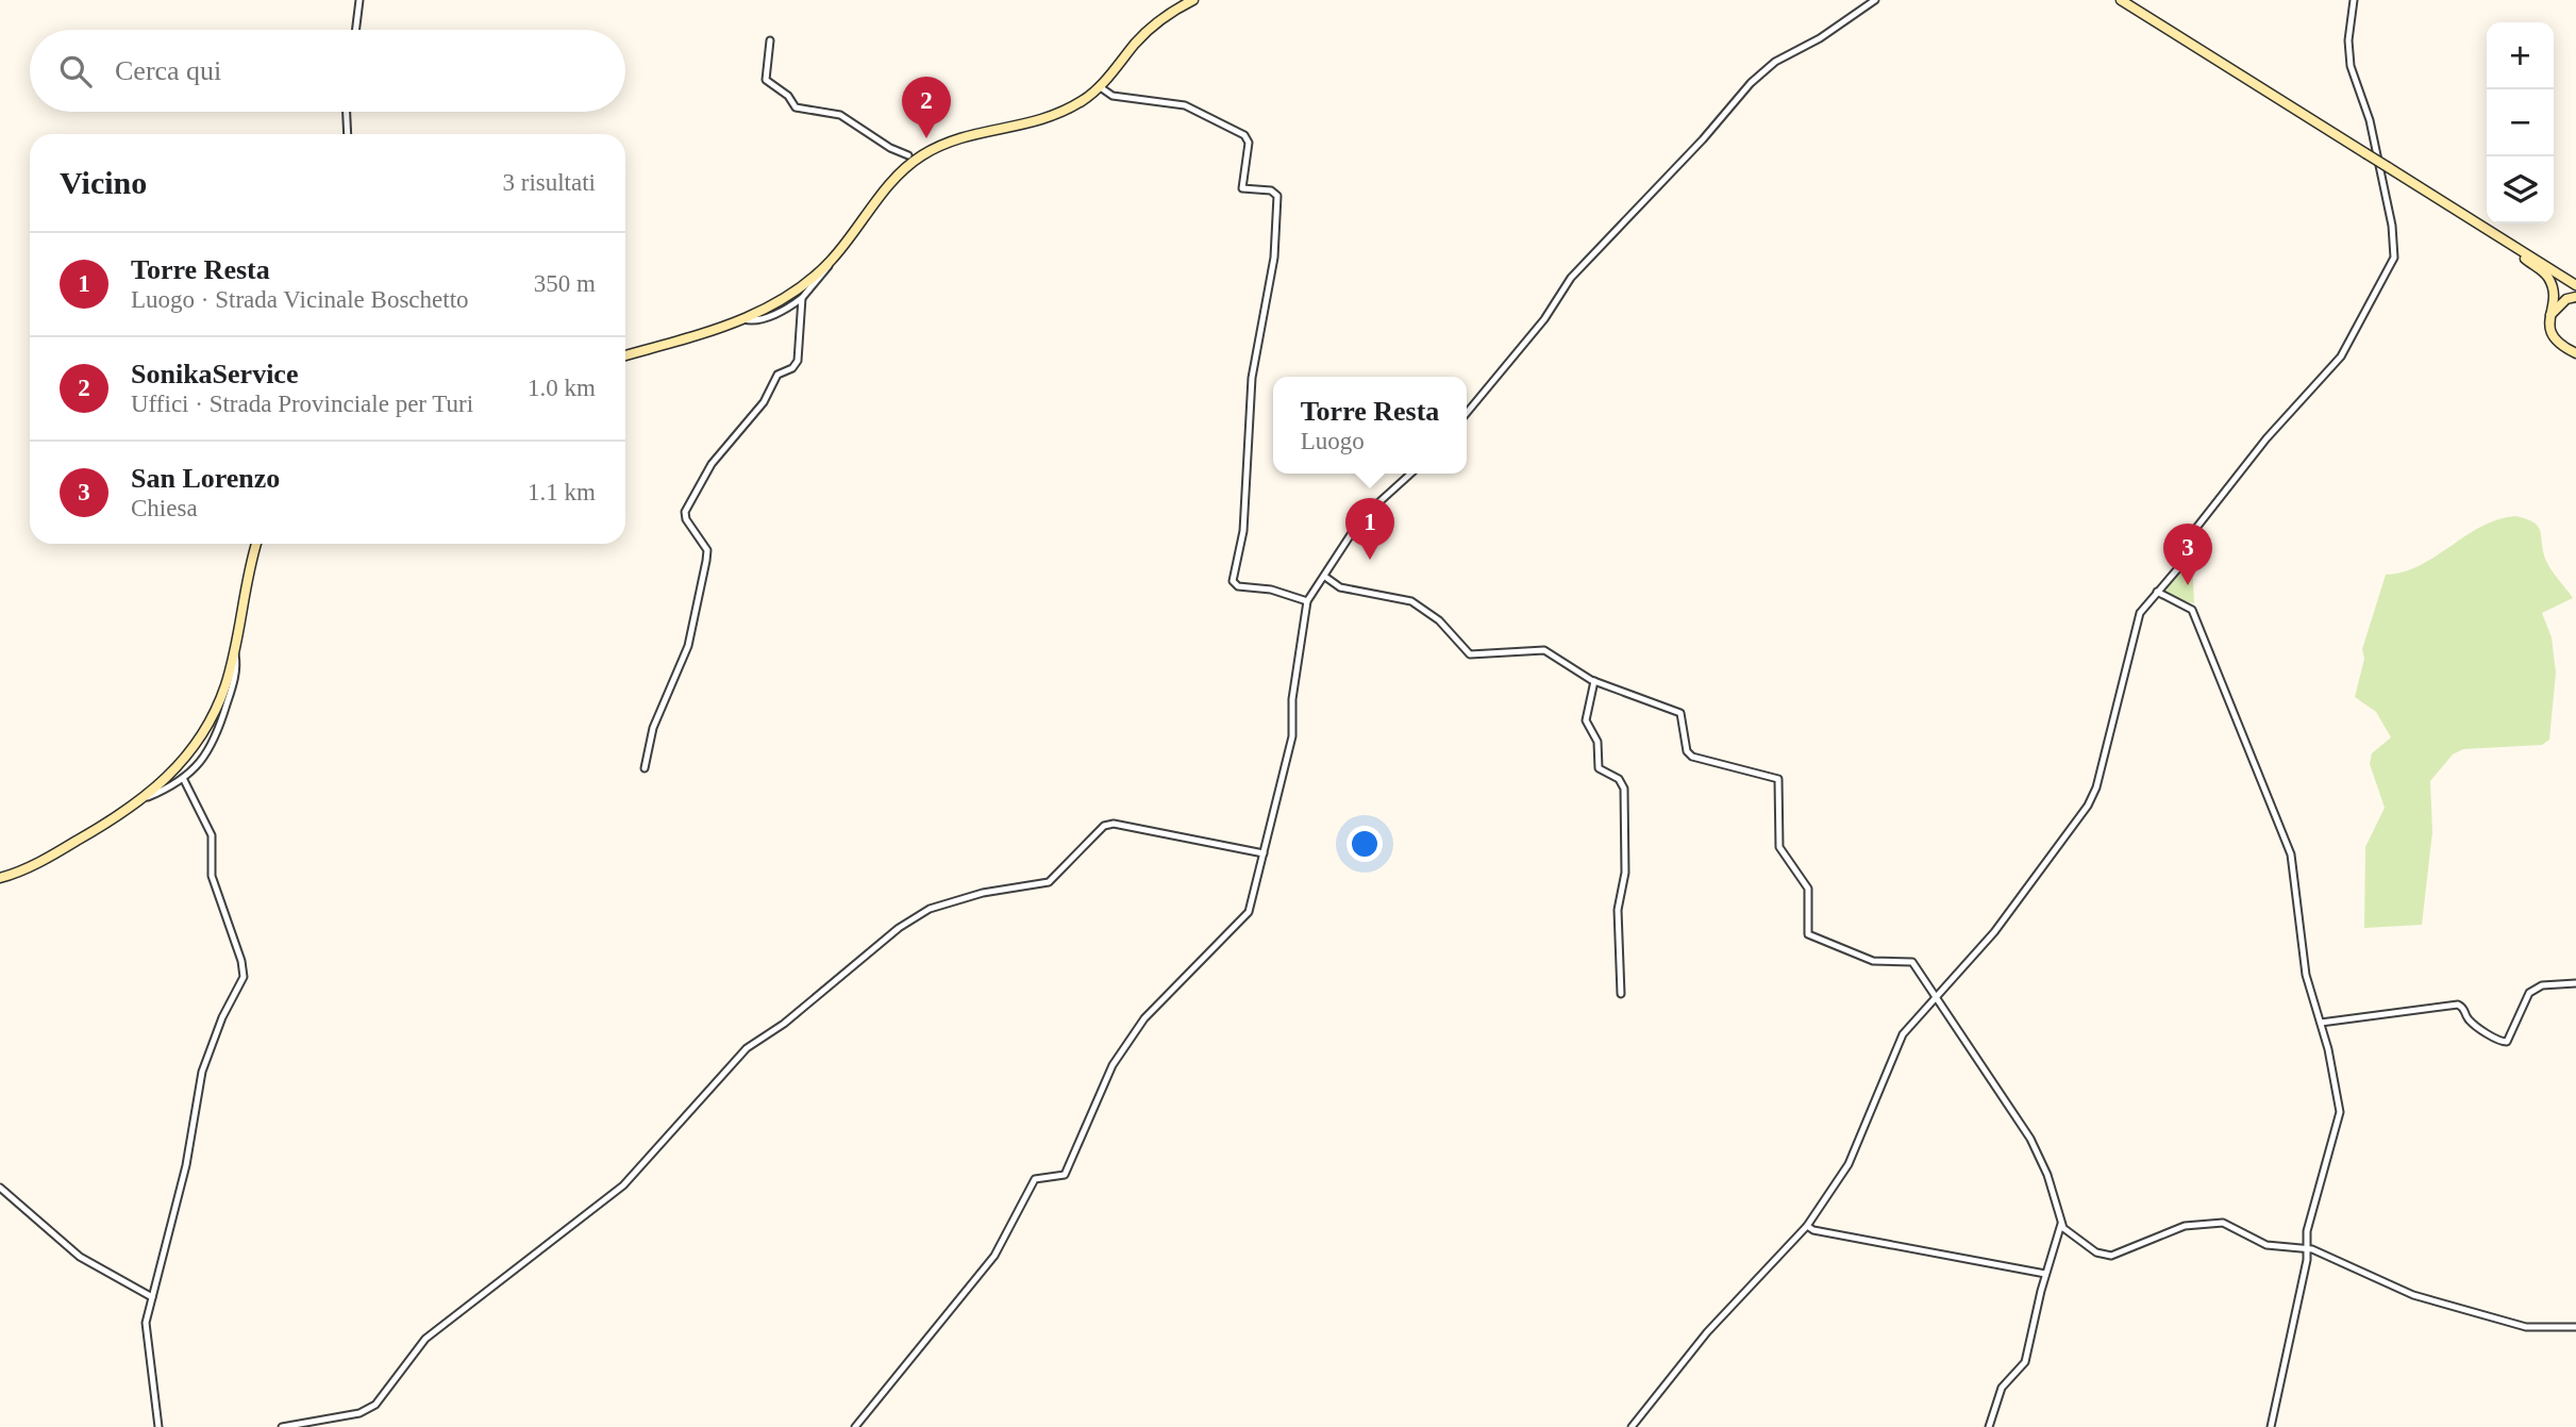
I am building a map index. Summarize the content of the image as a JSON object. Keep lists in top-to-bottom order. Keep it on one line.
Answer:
{"page":{"map_buttons":["+","−"],"search":"Cerca qui","pins":["2","1","3"],"heading":["Vicino","3 risultati"],"list":[{"mark":"1","name":"Torre Resta","note":"Luogo · Strada Vicinale Boschetto","value":"350 m"},{"mark":"2","name":"SonikaService","note":"Uffici · Strada Provinciale per Turi","value":"1.0 km"},{"mark":"3","name":"San Lorenzo","note":"Chiesa","value":"1.1 km"}],"popup":["Torre Resta","Luogo"]}}
